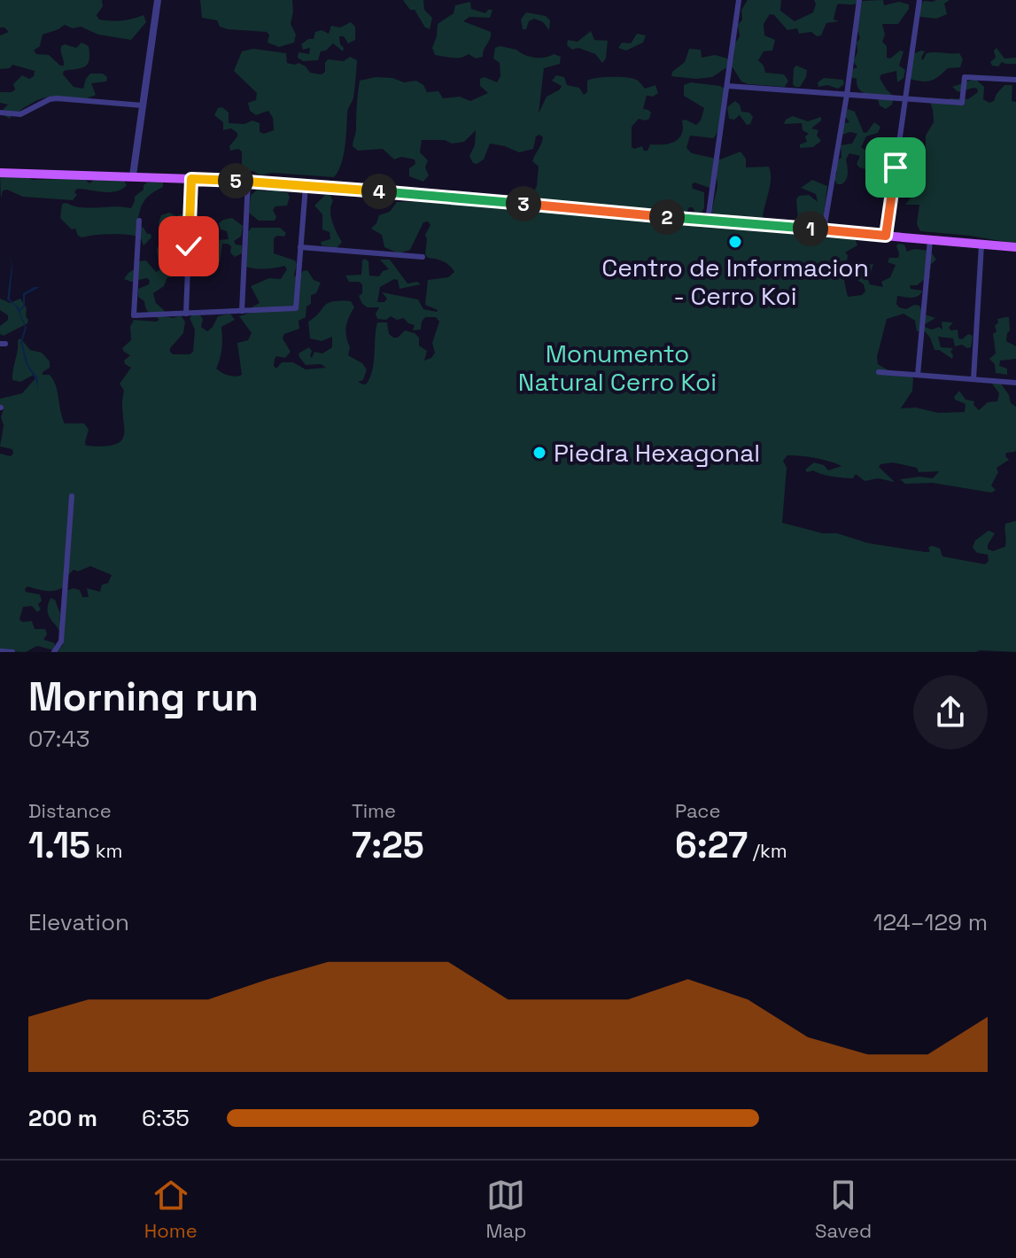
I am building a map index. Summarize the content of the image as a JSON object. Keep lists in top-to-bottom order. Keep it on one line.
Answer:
{"parks":["Monumento Natural Cerro Koi"],"places":["Centro de Informacion - Cerro Koi","Piedra Hexagonal"],"page":{"pins":["5","4","3","2","1"],"heading":["Morning run","07:43"],"stats":[["Distance","1.15 km"],["Time","7:25"],["Pace","6:27 /km"]],"chart":["Elevation","124–129 m"],"list":[{"name":"200 m","note":"6:35"}],"tabs":["Home","Map","Saved"]}}
